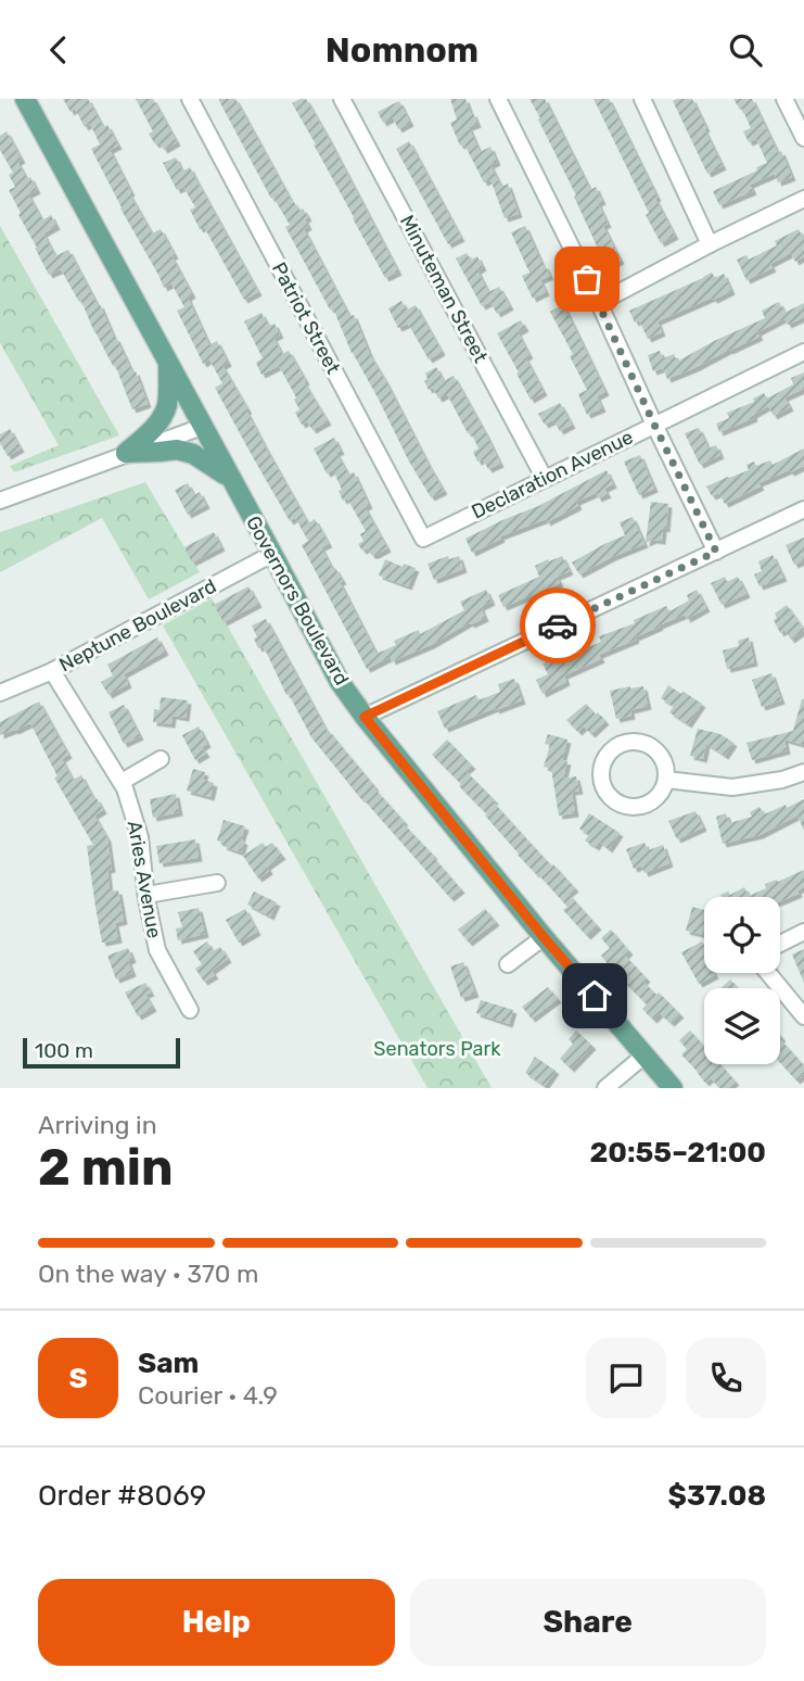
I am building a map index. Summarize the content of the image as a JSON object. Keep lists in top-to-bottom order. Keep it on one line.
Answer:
{"streets":{"main road":["Governors Boulevard"],"street":["Minuteman Street","Patriot Street","Declaration Avenue","Neptune Boulevard","Aries Avenue"]},"crossings":[["Minuteman Street","Declaration Avenue"],["Patriot Street","Declaration Avenue"],["Governors Boulevard","Neptune Boulevard"],["Neptune Boulevard","Aries Avenue"]],"parks":["Senators Park"],"scale_bar":"100 m","page":{"header":"Nomnom","scale":"100 m","heading":["2 min","Arriving in","20:55–21:00"],"panel":["Sam","Courier · 4.9","Order #8069","$37.08"],"bar":"On the way · 370 m","round":"S","buttons":["Help","Share"]}}
